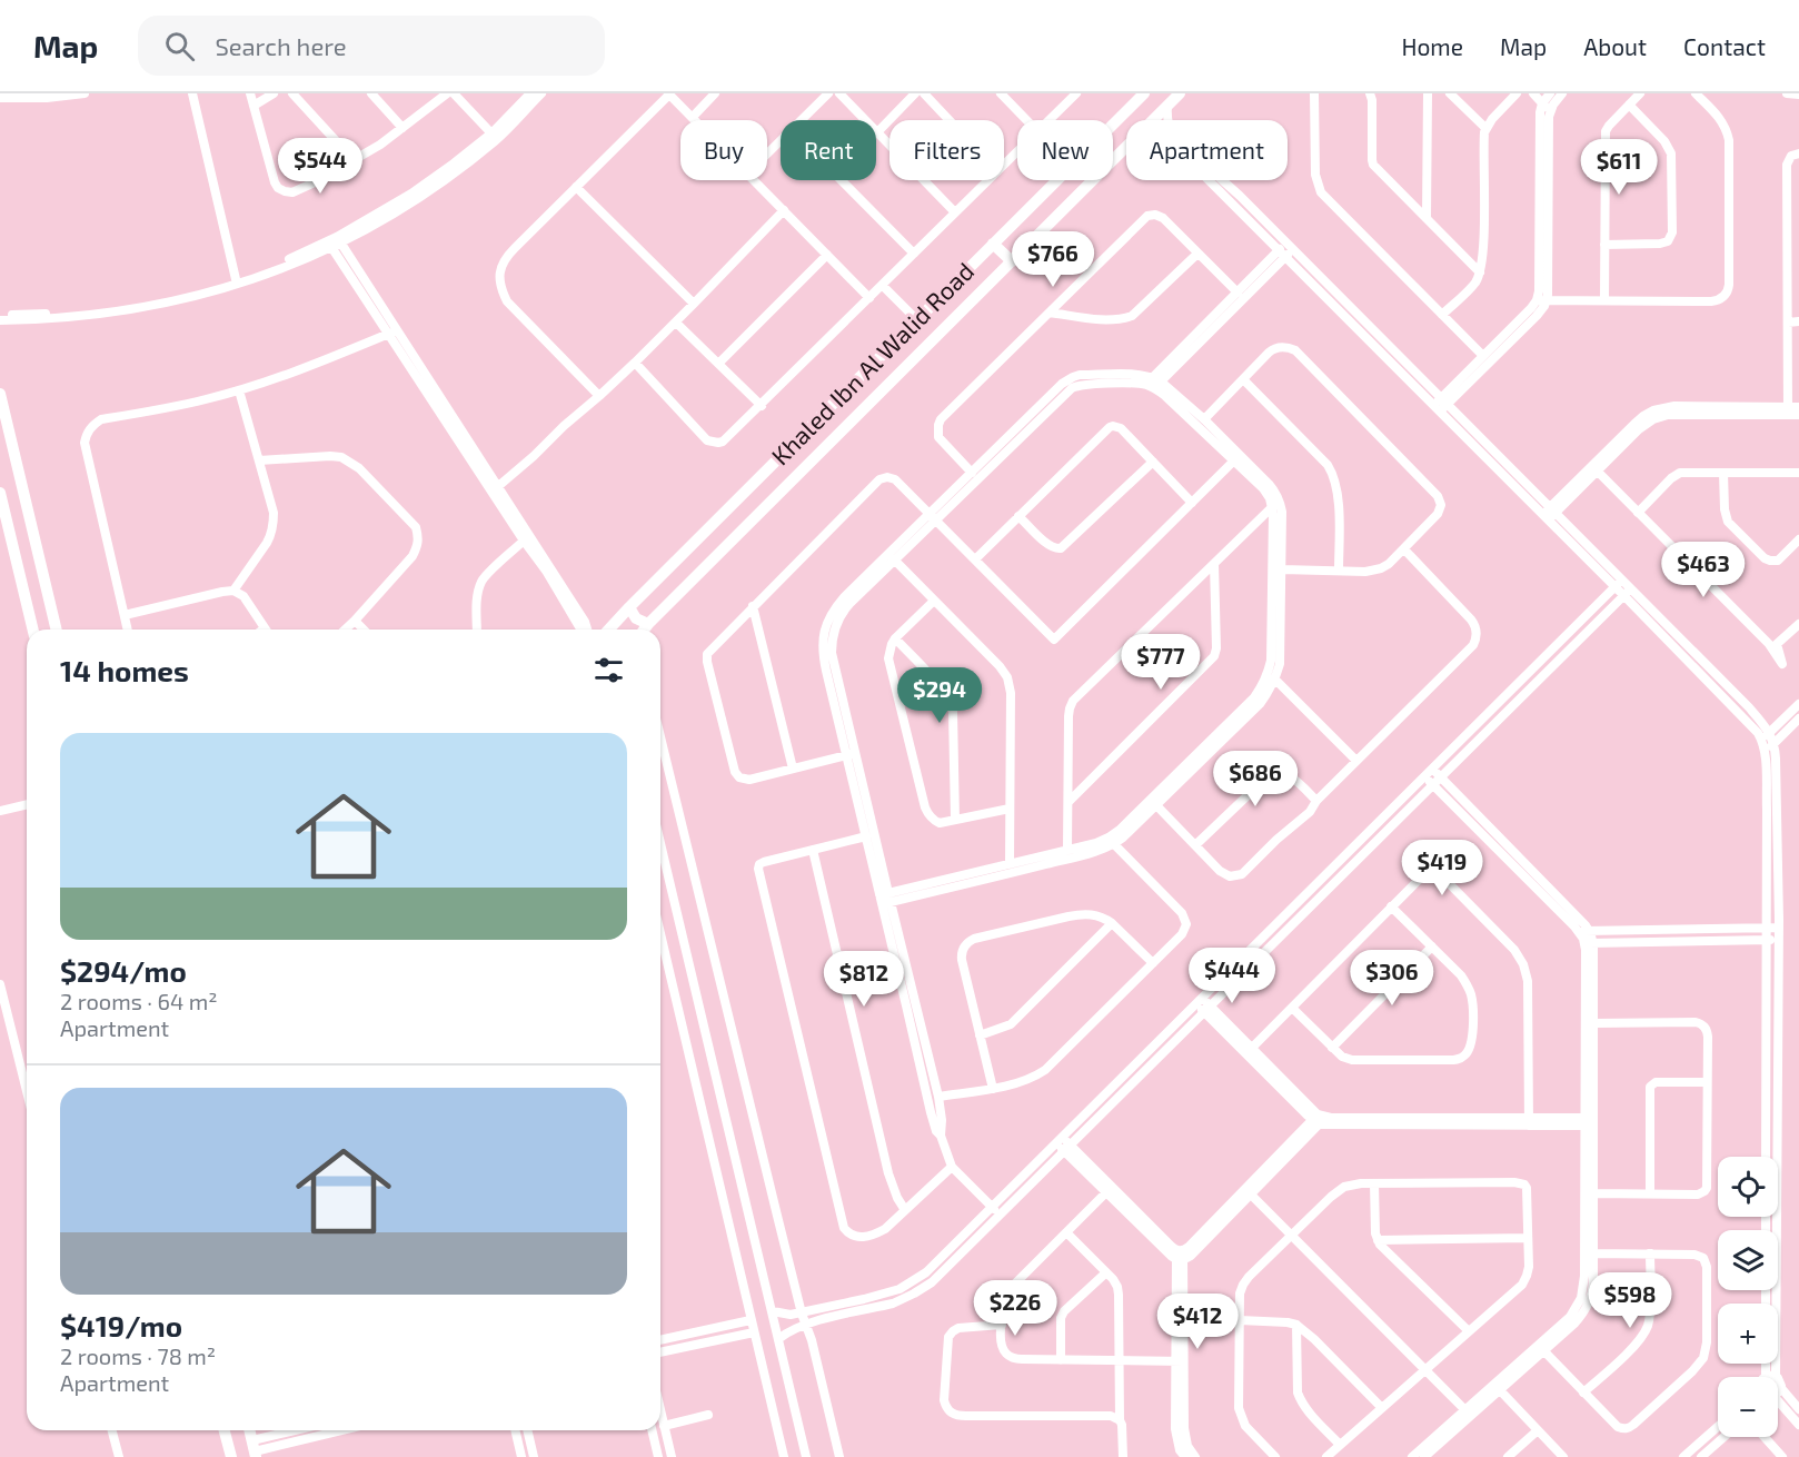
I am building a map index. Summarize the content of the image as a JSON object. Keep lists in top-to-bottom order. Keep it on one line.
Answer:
{"streets":{"street":["Khaled Ibn Al Walid Road"]},"page":{"header":"Map","search":"Search here","nav":["Home","Map","About","Contact"],"chip":["Buy","Rent","Filters","New","Apartment"],"price":["$544","$611","$766","$463","$777","$294","$686","$419","$444","$306","$812","$598","$226","$412"],"heading":"14 homes","list":[{"name":"$294/mo","note":"2 rooms · 64 m² · Apartment"},{"name":"$419/mo","note":"2 rooms · 78 m² · Apartment"}],"map_buttons":["+","−"]}}
